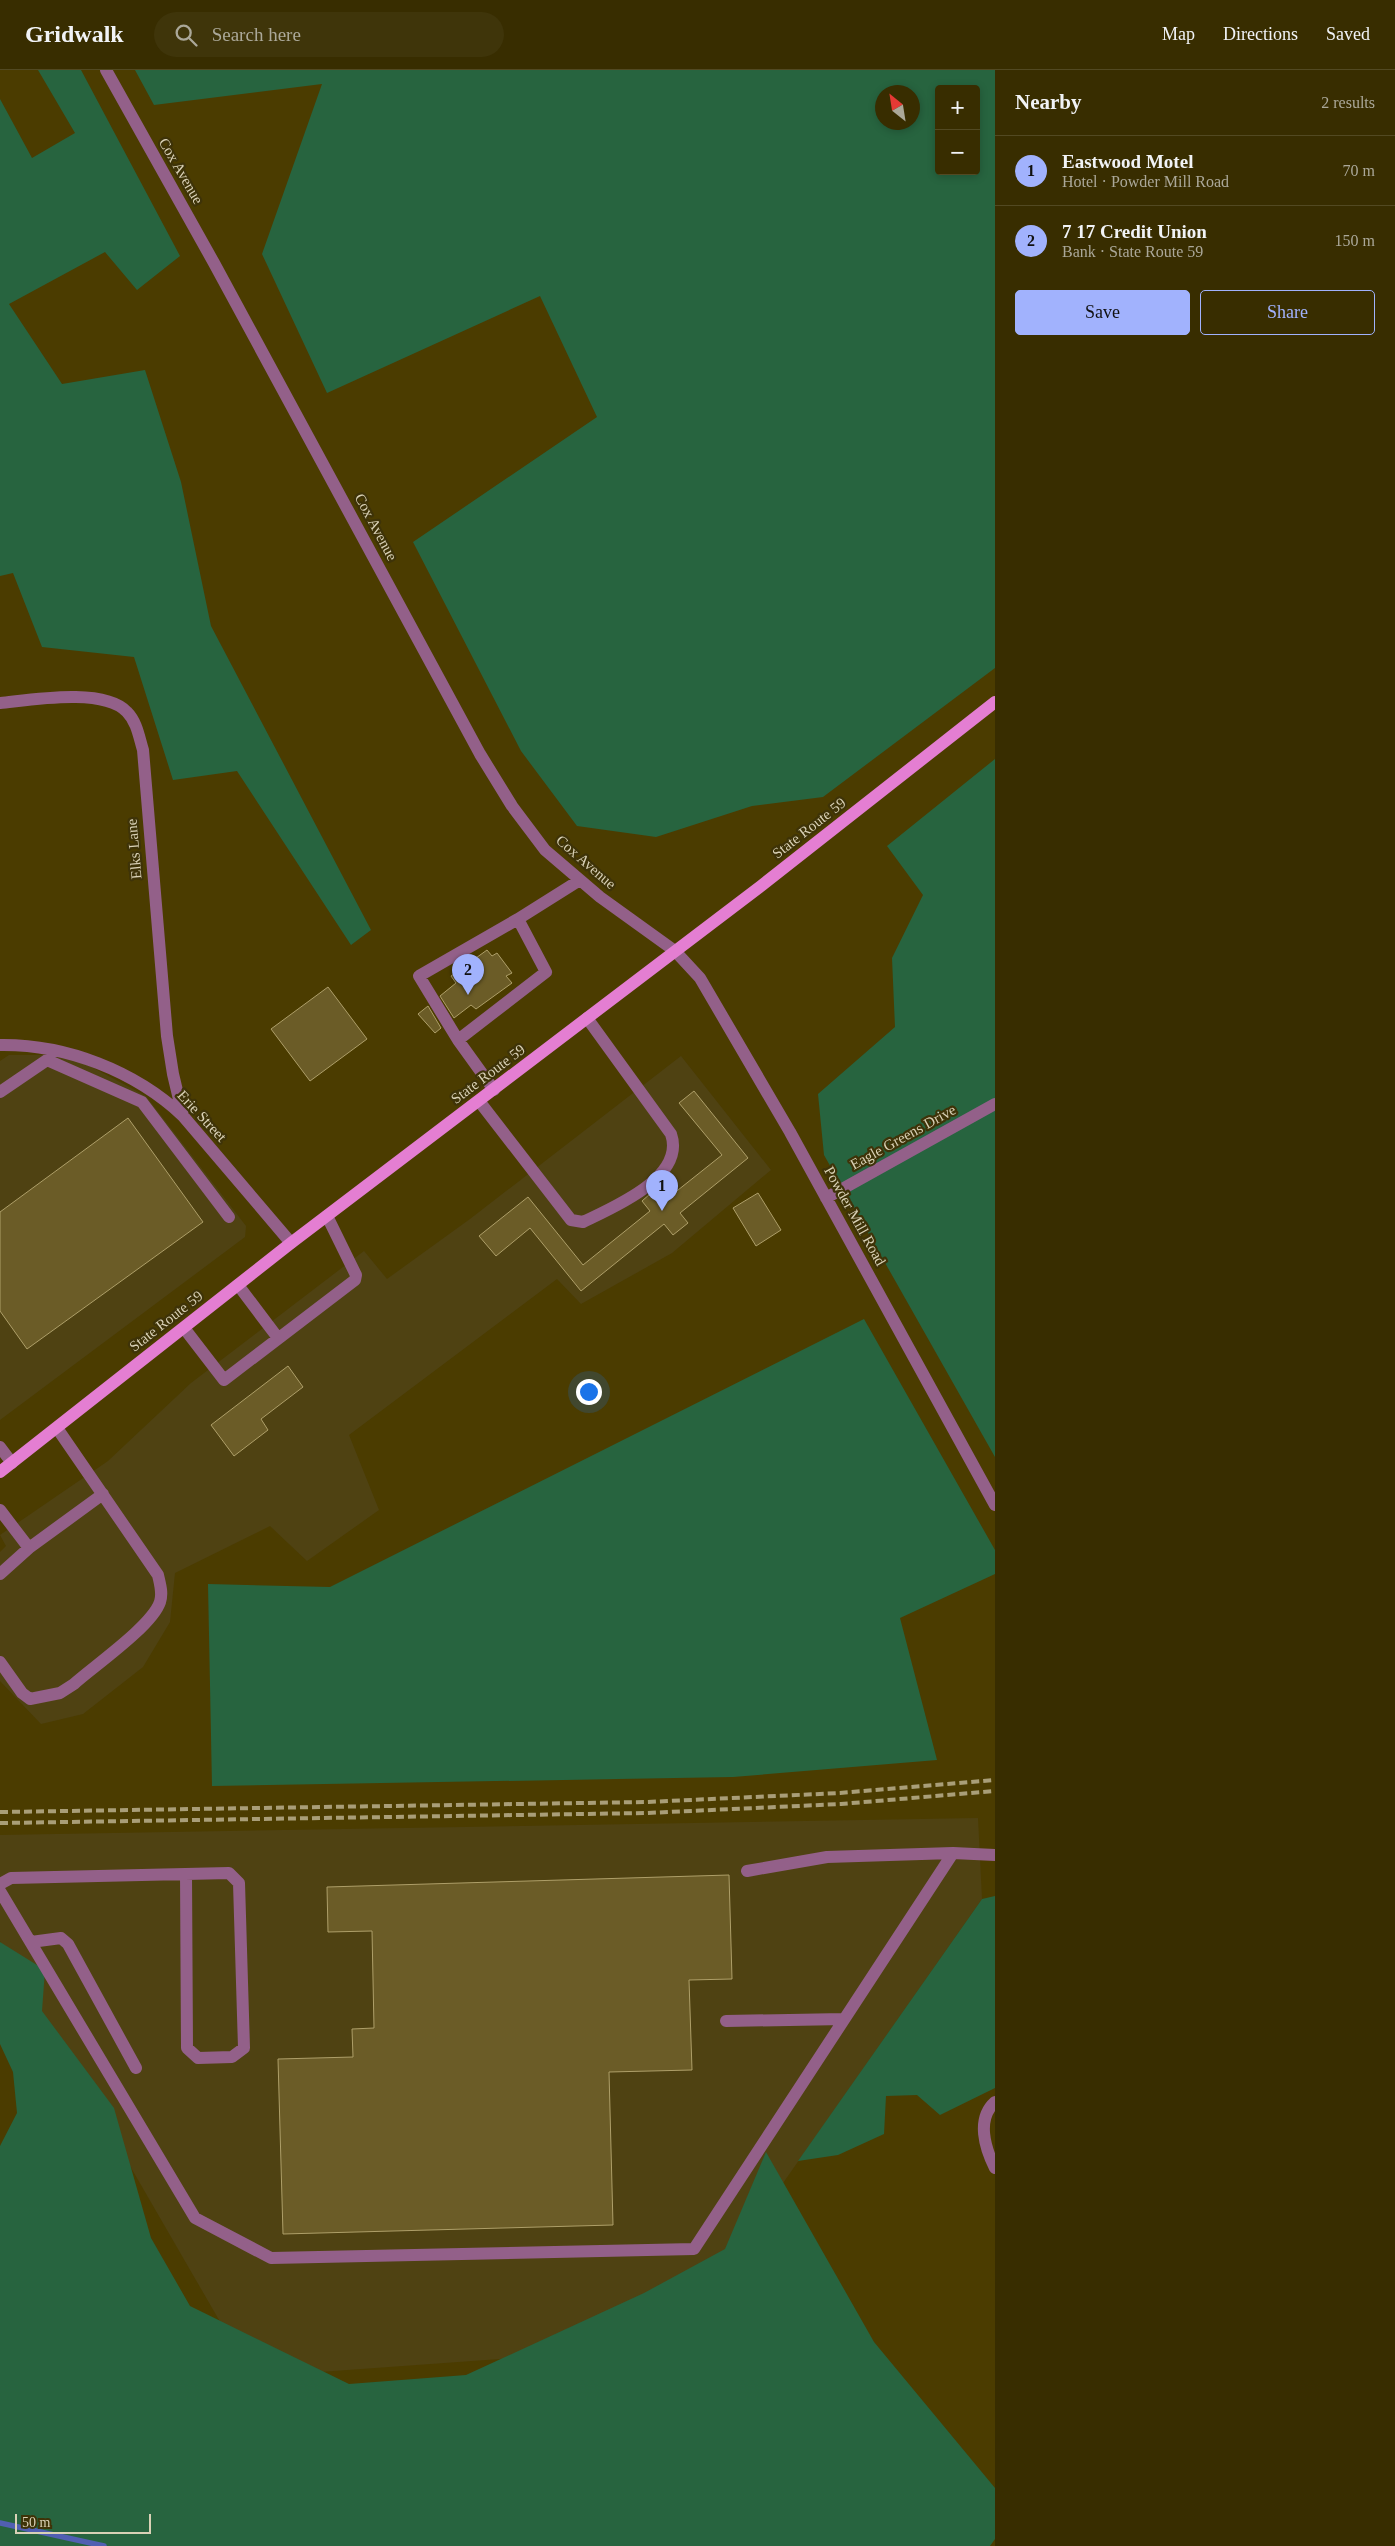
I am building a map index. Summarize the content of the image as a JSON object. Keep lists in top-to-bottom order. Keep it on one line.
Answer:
{"streets":{"main road":["State Route 59"],"street":["Cox Avenue","Elks Lane","Erie Street","Eagle Greens Drive","Powder Mill Road"]},"crossings":[["Cox Avenue","State Route 59"],["Cox Avenue","Powder Mill Road"],["State Route 59","Erie Street"],["State Route 59","Powder Mill Road"],["Elks Lane","Erie Street"],["Eagle Greens Drive","Powder Mill Road"]],"scale_bar":"50 m","north":"top left","page":{"header":"Gridwalk","search":"Search here","nav":["Map","Directions","Saved"],"heading":["Nearby","2 results"],"map_buttons":["+","−"],"list":[{"mark":"1","name":"Eastwood Motel","note":"Hotel · Powder Mill Road","value":"70 m"},{"mark":"2","name":"7 17 Credit Union","note":"Bank · State Route 59","value":"150 m"}],"buttons":["Save","Share"],"pins":["2","1"],"scale":"50 m"}}
